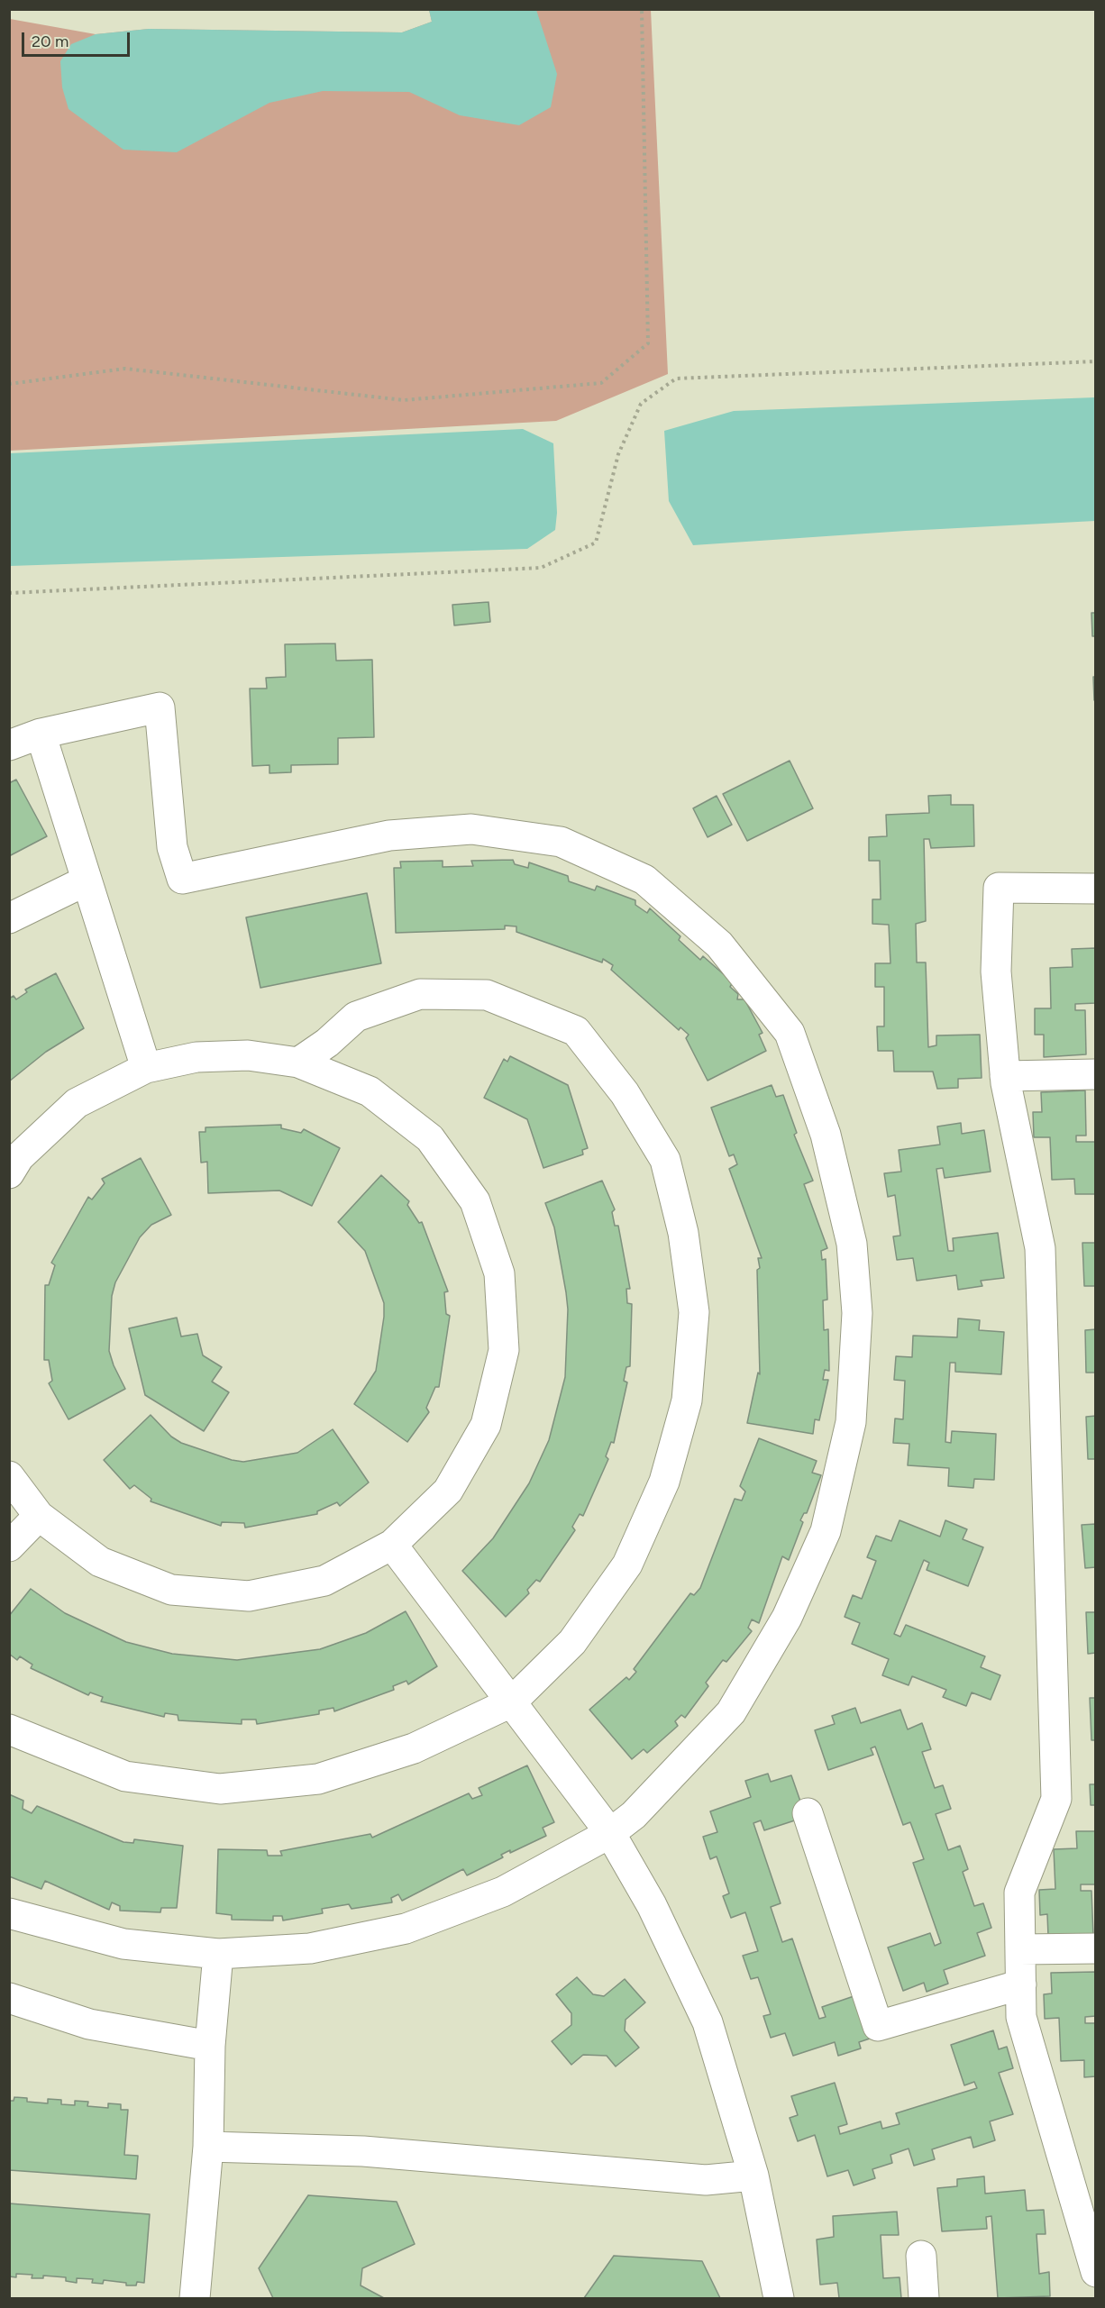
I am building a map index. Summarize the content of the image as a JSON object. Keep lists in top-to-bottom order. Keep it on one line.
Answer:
{"scale_bar":"20 m"}
